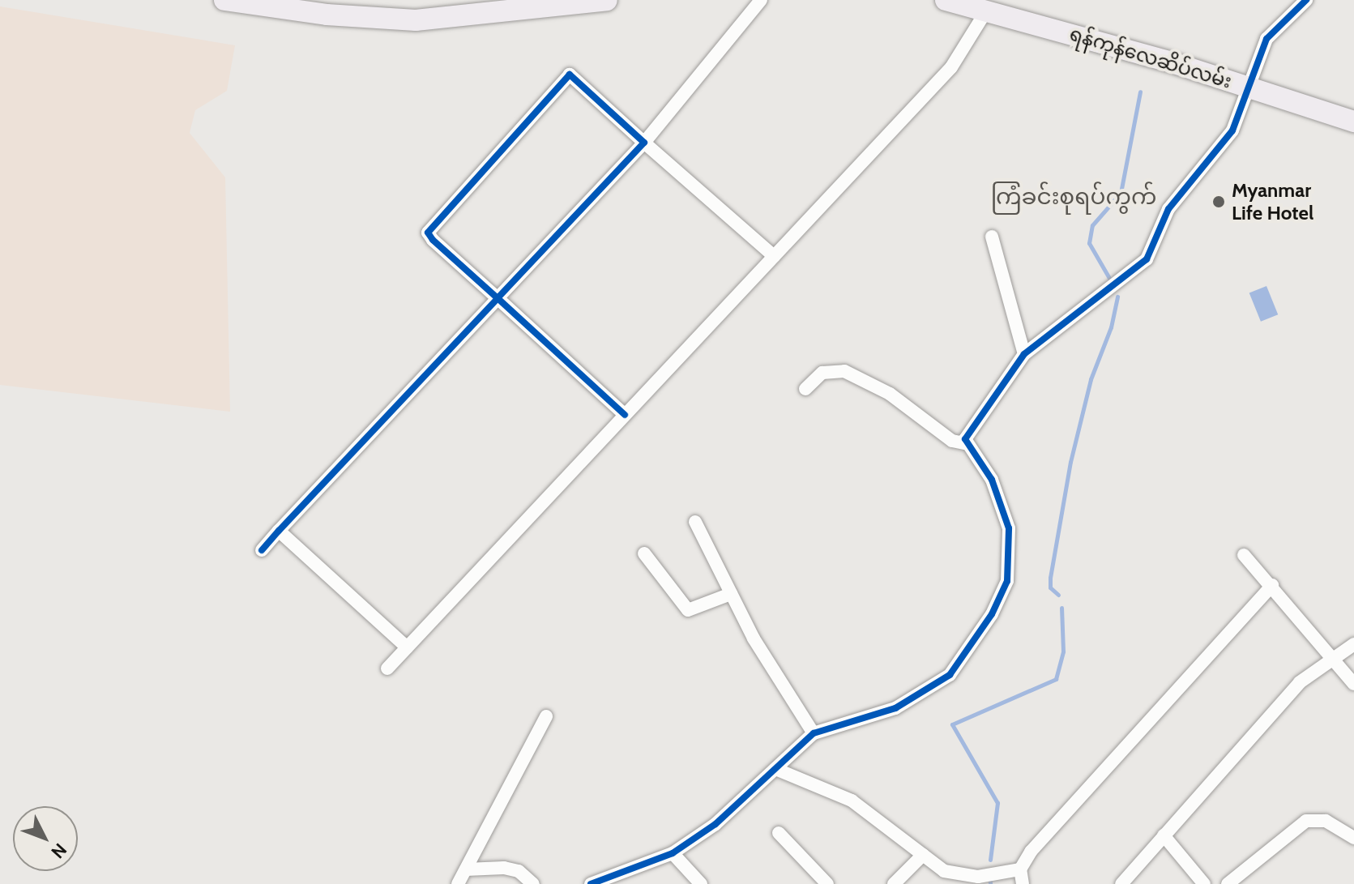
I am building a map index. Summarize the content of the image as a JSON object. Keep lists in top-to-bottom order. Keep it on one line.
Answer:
{"streets":{"main road":["ရန်ကုန်လေဆိပ်လမ်း"]},"districts":["ကြံခင်းစုရပ်ကွက်"],"places":["Myanmar Life Hotel"],"north":"bottom right"}
